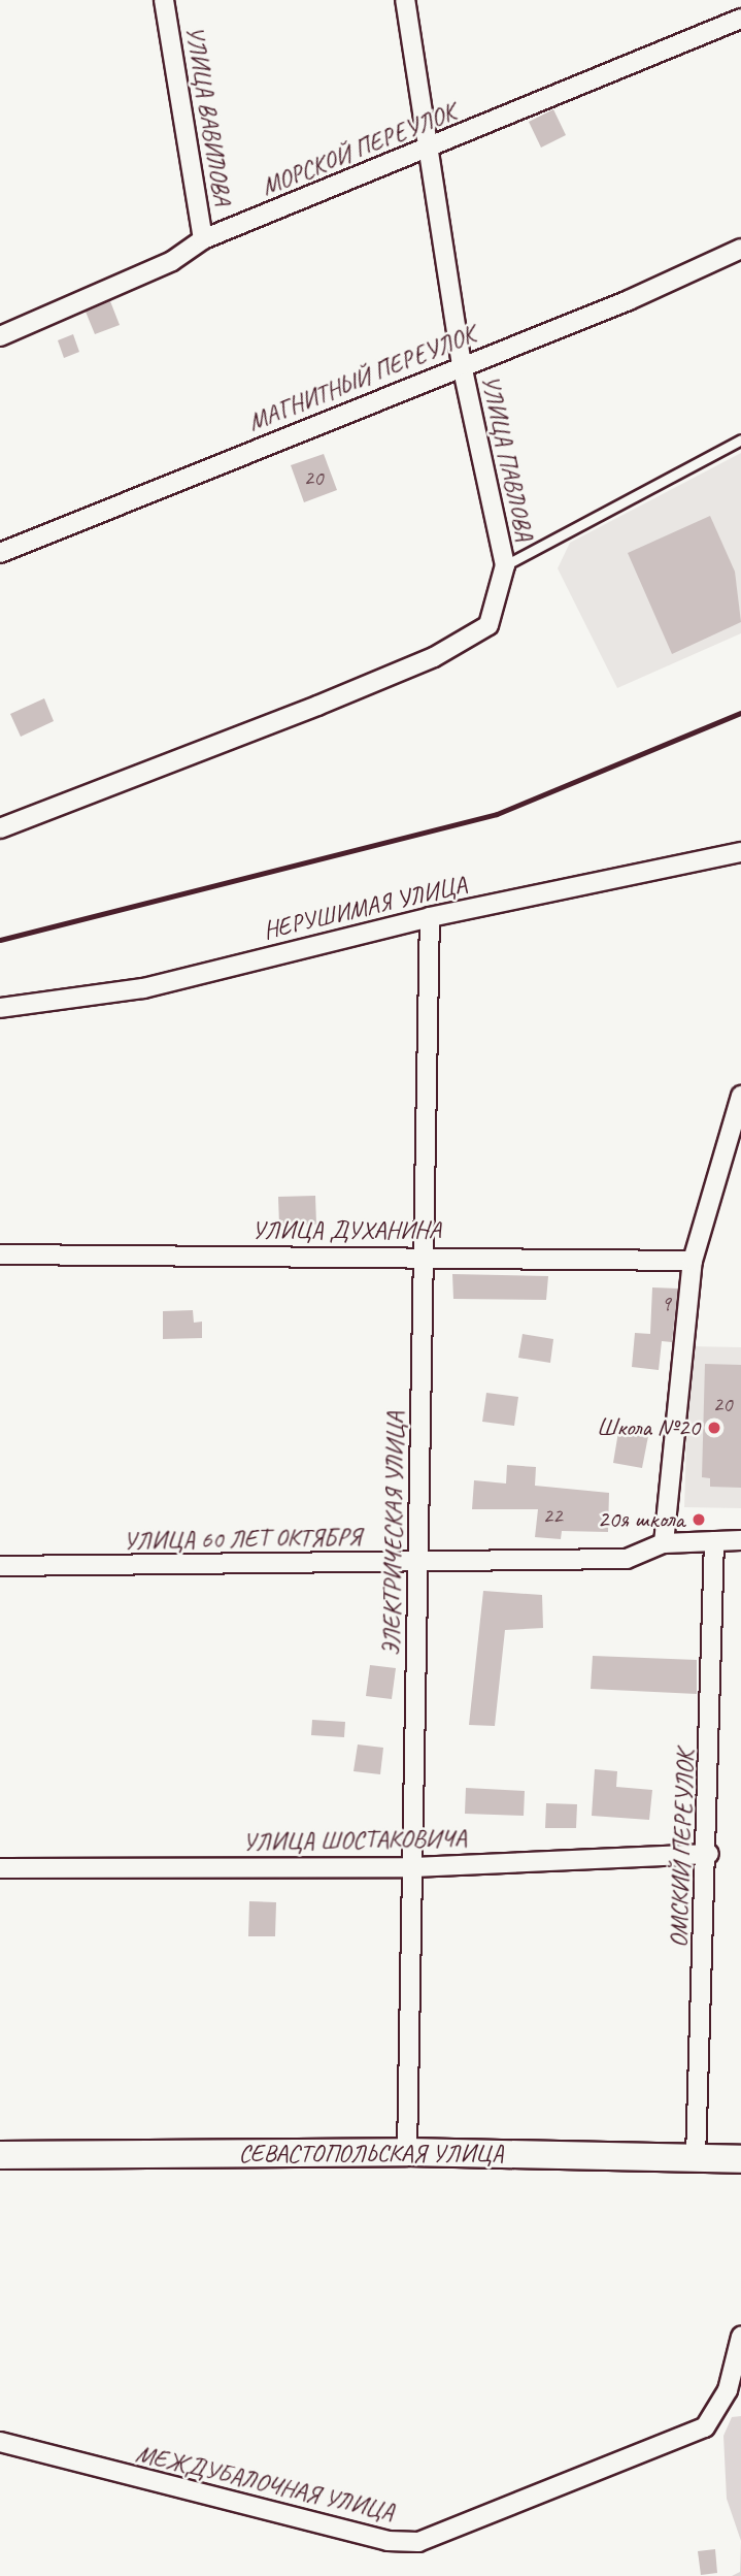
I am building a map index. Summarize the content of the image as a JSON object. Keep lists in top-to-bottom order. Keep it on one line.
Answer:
{"streets":{"street":["УЛИЦА ВАВИЛОВА","МОРСКОЙ ПЕРЕУЛОК","МАГНИТНЫЙ ПЕРЕУЛОК","УЛИЦА ПАВЛОВА","НЕРУШИМАЯ УЛИЦА","УЛИЦА ДУХАНИНА","ЭЛЕКТРИЧЕСКАЯ УЛИЦА","УЛИЦА 60 ЛЕТ ОКТЯБРЯ","УЛИЦА ШОСТАКОВИЧА","ОМСКИЙ ПЕРЕУЛОК","СЕВАСТОПОЛЬСКАЯ УЛИЦА","МЕЖДУБАЛОЧНАЯ УЛИЦА"]},"crossings":[["УЛИЦА ВАВИЛОВА","МОРСКОЙ ПЕРЕУЛОК"],["МОРСКОЙ ПЕРЕУЛОК","УЛИЦА ПАВЛОВА"],["МАГНИТНЫЙ ПЕРЕУЛОК","УЛИЦА ПАВЛОВА"],["НЕРУШИМАЯ УЛИЦА","ЭЛЕКТРИЧЕСКАЯ УЛИЦА"],["УЛИЦА ДУХАНИНА","ЭЛЕКТРИЧЕСКАЯ УЛИЦА"],["ЭЛЕКТРИЧЕСКАЯ УЛИЦА","УЛИЦА 60 ЛЕТ ОКТЯБРЯ"],["ЭЛЕКТРИЧЕСКАЯ УЛИЦА","УЛИЦА ШОСТАКОВИЧА"],["ЭЛЕКТРИЧЕСКАЯ УЛИЦА","СЕВАСТОПОЛЬСКАЯ УЛИЦА"],["УЛИЦА 60 ЛЕТ ОКТЯБРЯ","ОМСКИЙ ПЕРЕУЛОК"],["УЛИЦА ШОСТАКОВИЧА","ОМСКИЙ ПЕРЕУЛОК"],["ОМСКИЙ ПЕРЕУЛОК","СЕВАСТОПОЛЬСКАЯ УЛИЦА"]],"places":["Школа №20","20я школа"],"house_numbers":["20","9","20","22"]}
